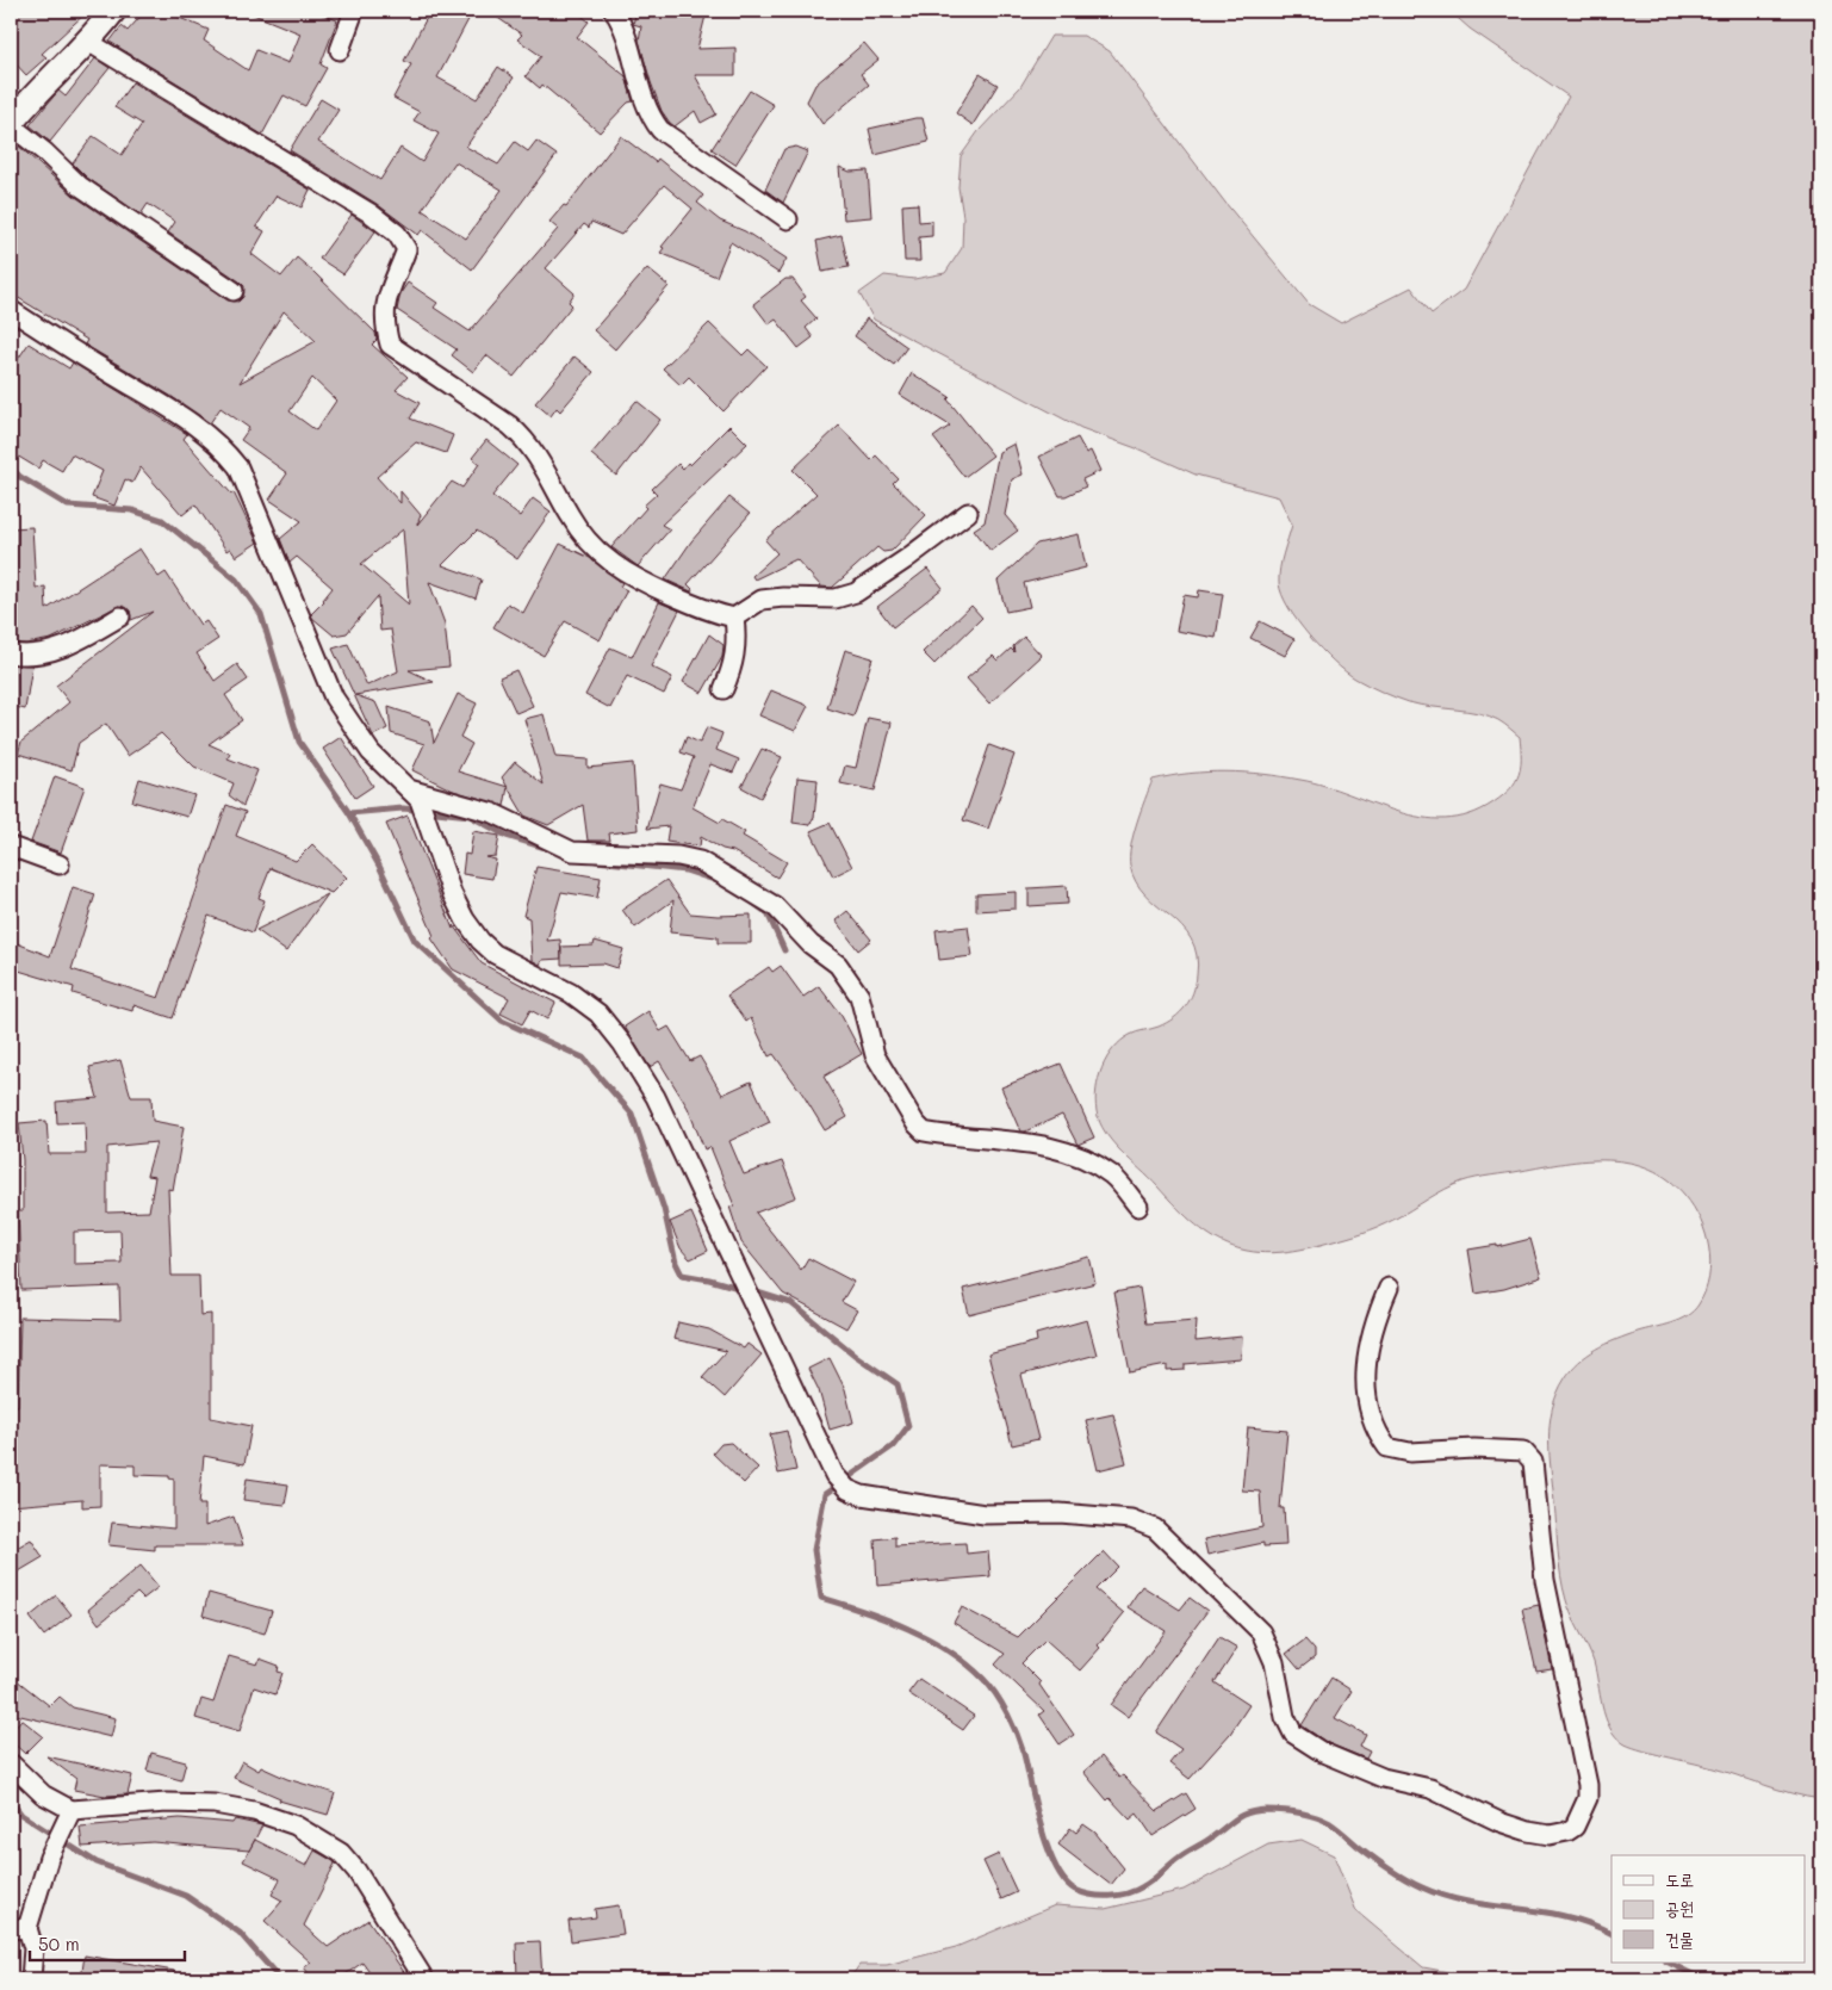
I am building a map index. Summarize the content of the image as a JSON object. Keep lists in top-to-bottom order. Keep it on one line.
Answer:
{"legend":["도로","공원","건물"],"scale_bar":"50 m"}
